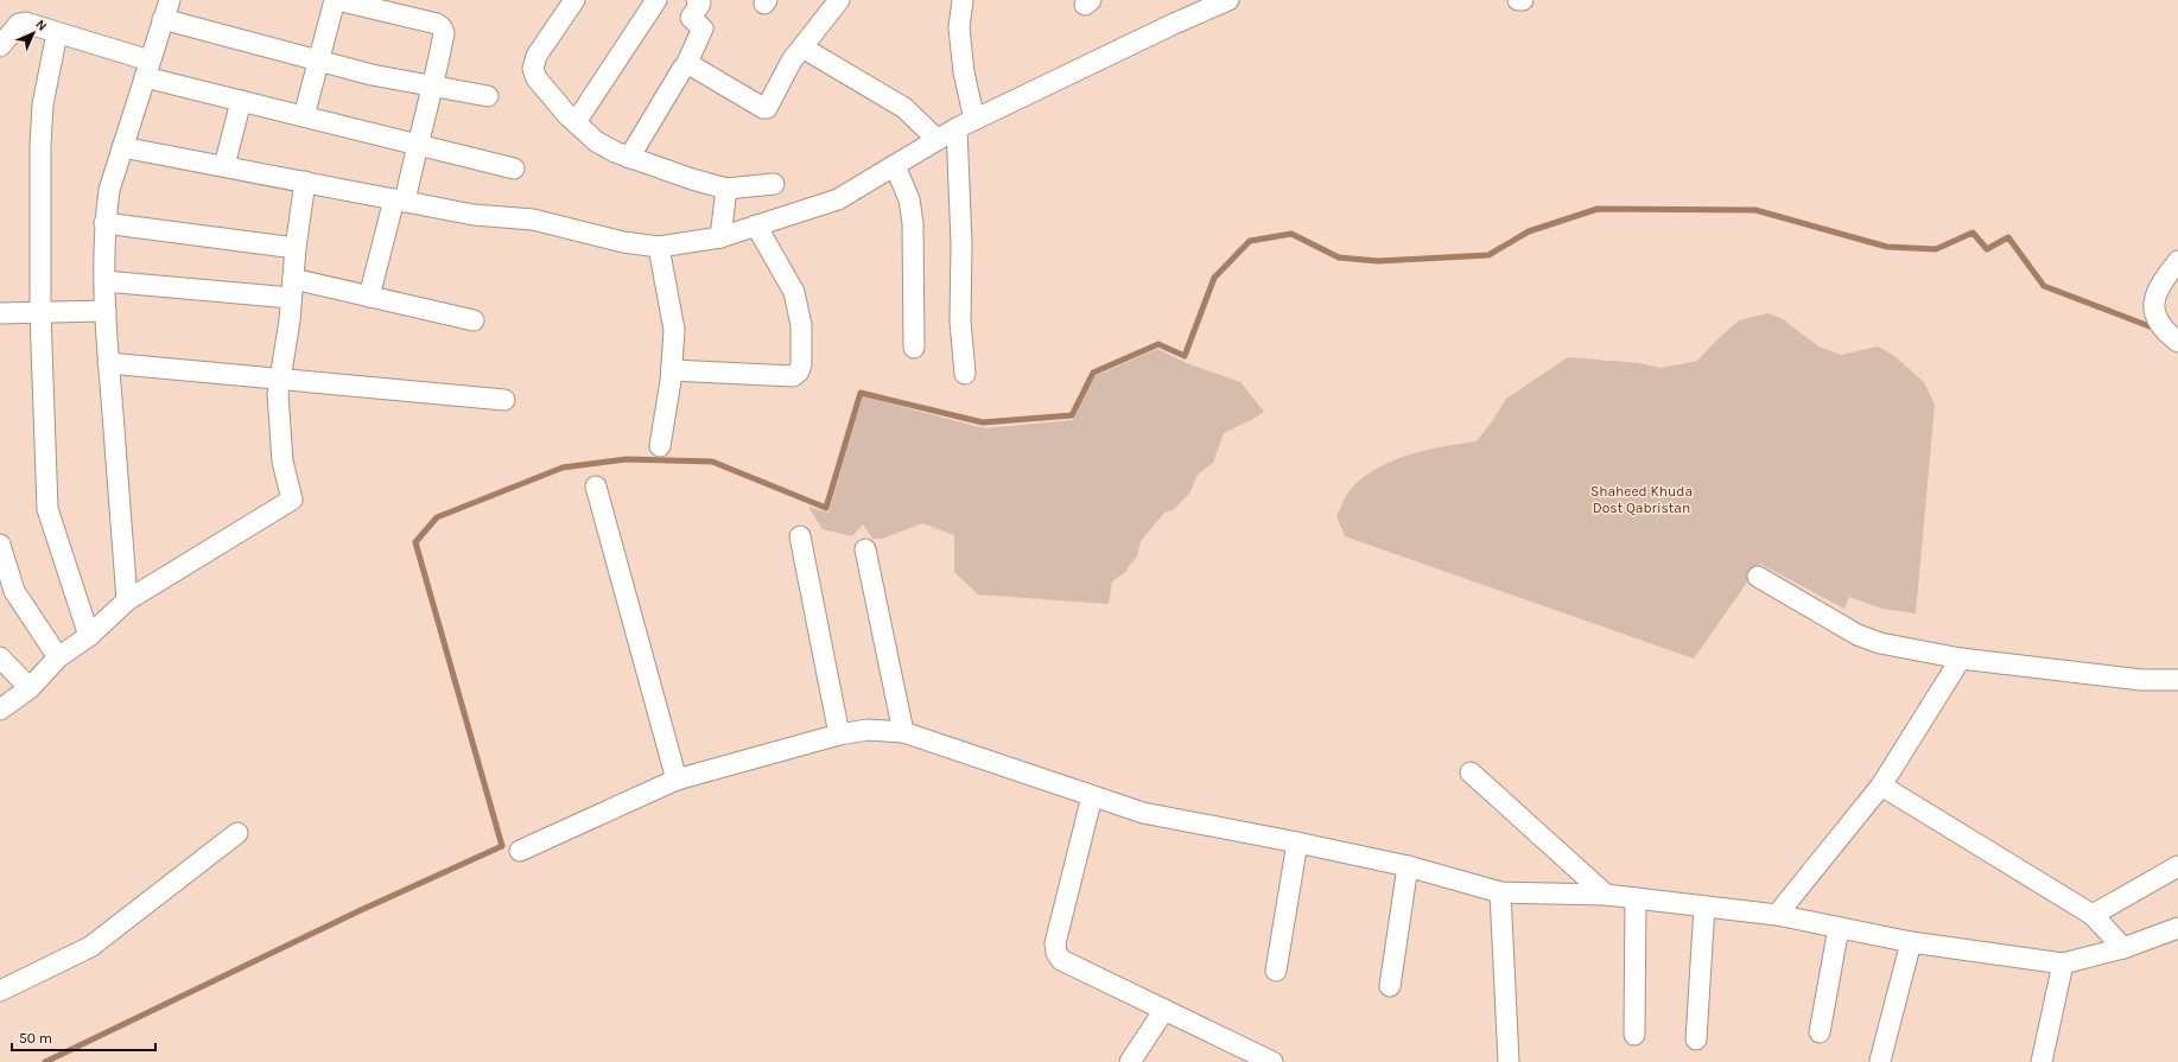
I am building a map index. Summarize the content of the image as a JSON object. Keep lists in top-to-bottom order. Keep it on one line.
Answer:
{"parks":["Shaheed Khuda Dost Qabristan"],"scale_bar":"50 m","north":"top right"}
